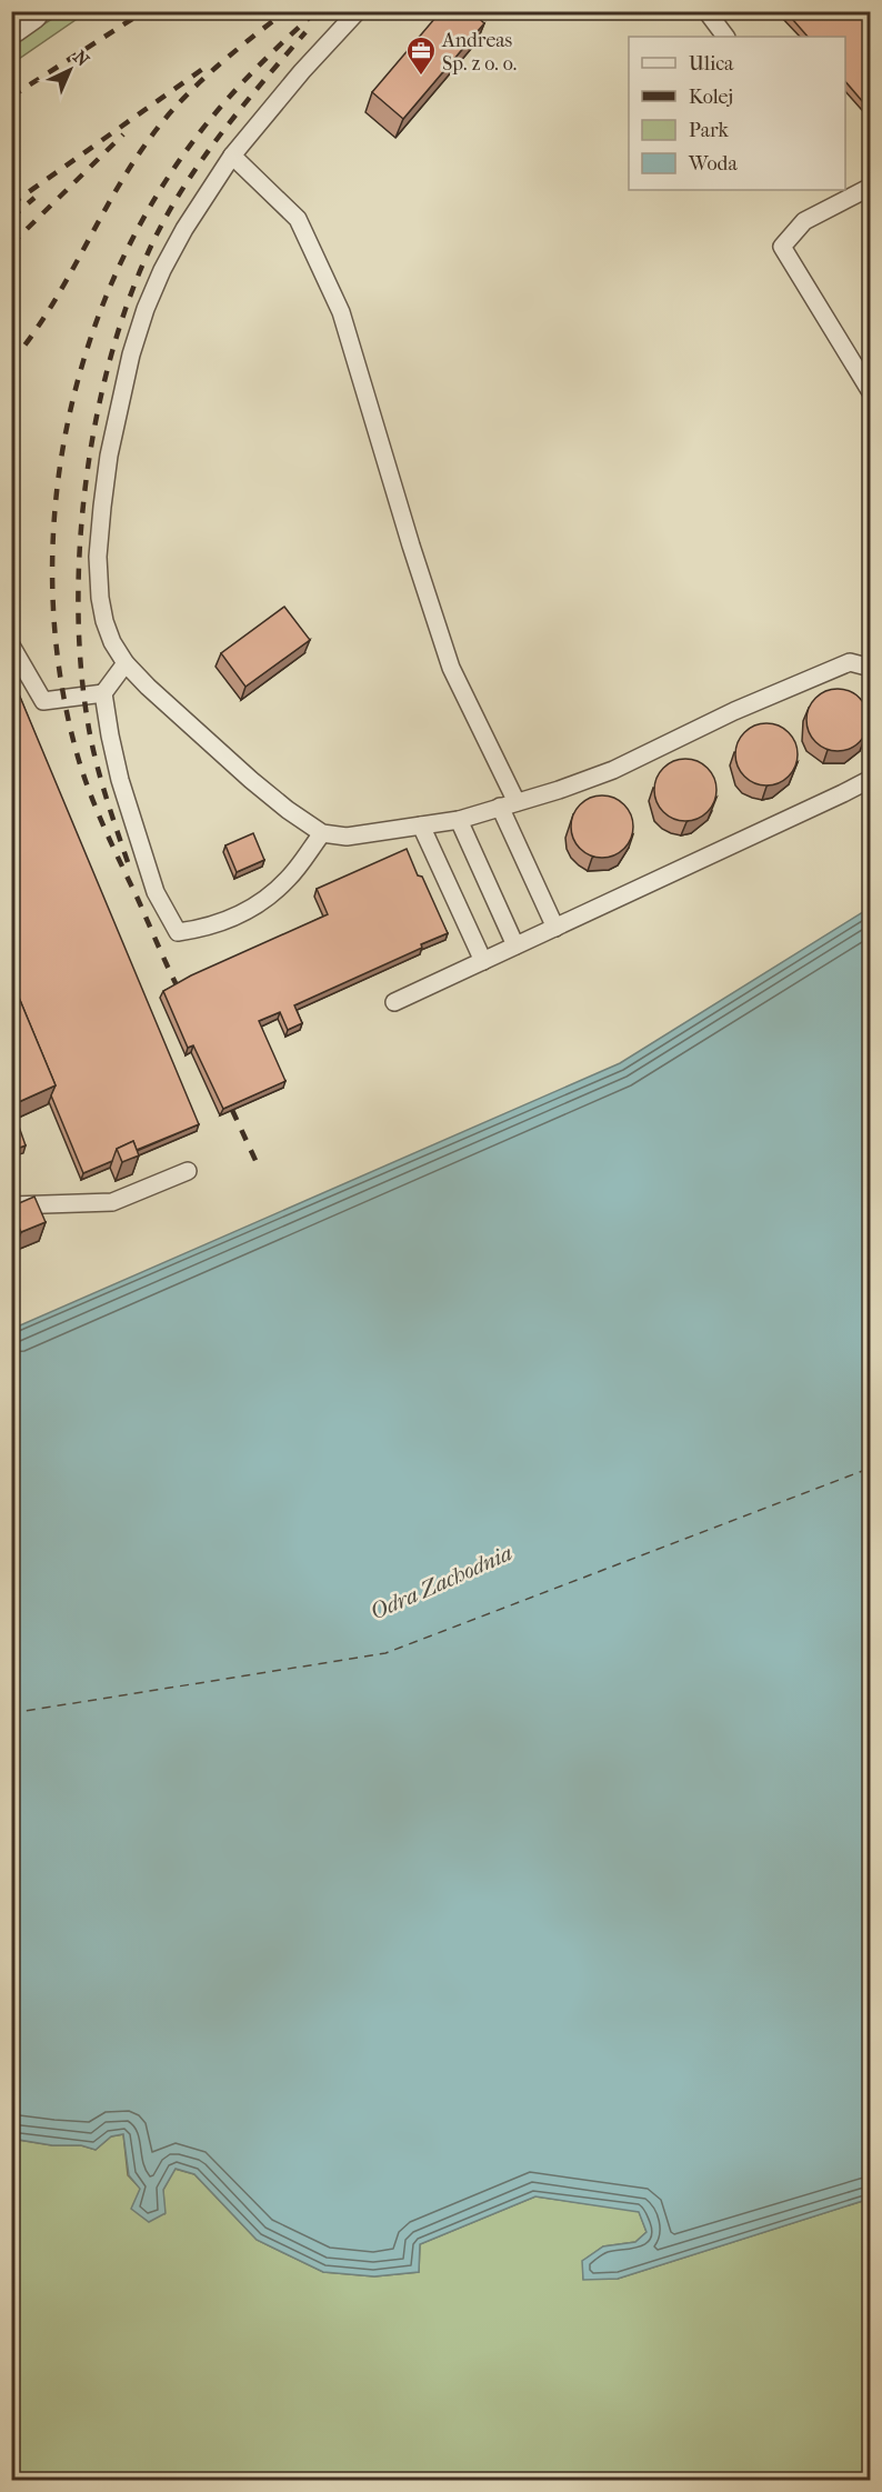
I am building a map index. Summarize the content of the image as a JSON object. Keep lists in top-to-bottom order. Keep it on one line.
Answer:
{"water":["Odra Zachodnia"],"places":{"office":["Andreas Sp. z o. o."]},"legend":["Ulica","Kolej","Park","Woda"],"north":"top right"}
